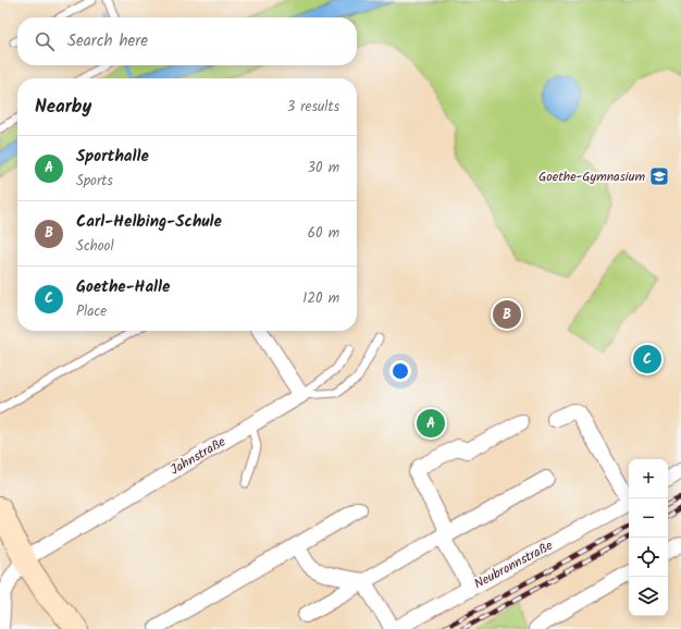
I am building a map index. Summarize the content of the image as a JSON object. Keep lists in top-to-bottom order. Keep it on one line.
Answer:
{"streets":{"street":["Jahnstraße","Neubronnstraße"]},"places":{"school or university":["Goethe-Gymnasium"]},"page":{"search":"Search here","heading":["Nearby","3 results"],"list":[{"mark":"A","name":"Sporthalle","note":"Sports","value":"30 m"},{"mark":"B","name":"Carl-Helbing-Schule","note":"School","value":"60 m"},{"mark":"C","name":"Goethe-Halle","note":"Place","value":"120 m"}],"pins":["B","C","A"],"map_buttons":["+","−"]}}
